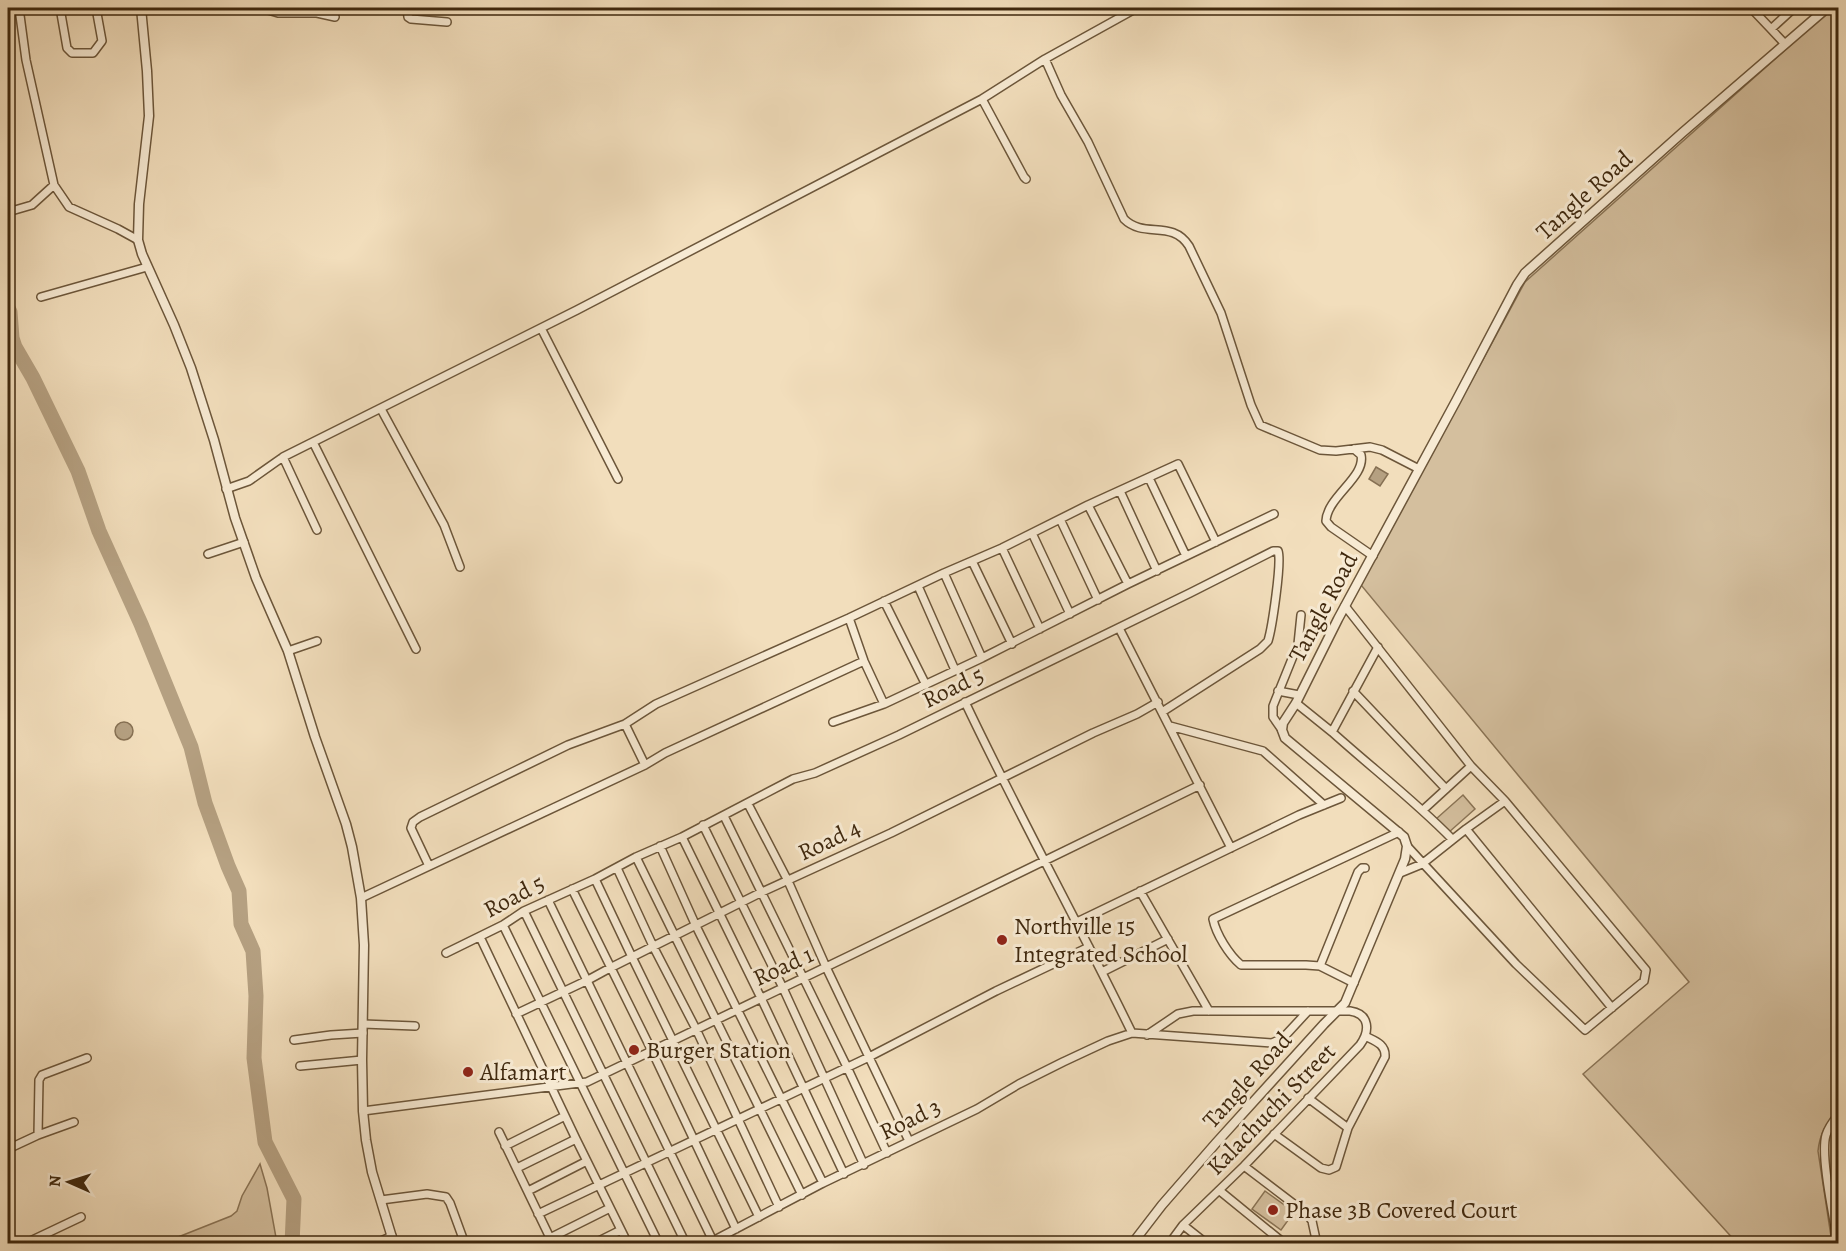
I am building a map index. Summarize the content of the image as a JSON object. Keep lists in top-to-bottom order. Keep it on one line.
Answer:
{"streets":{"street":["Tangle Road","Road 5","Road 4","Road 1","Kalachuchi Street","Road 3"]},"crossings":[["Tangle Road","Kalachuchi Street"]],"places":["Northville 15 Integrated School","Burger Station","Alfamart","Phase 3B Covered Court"],"north":"left"}
